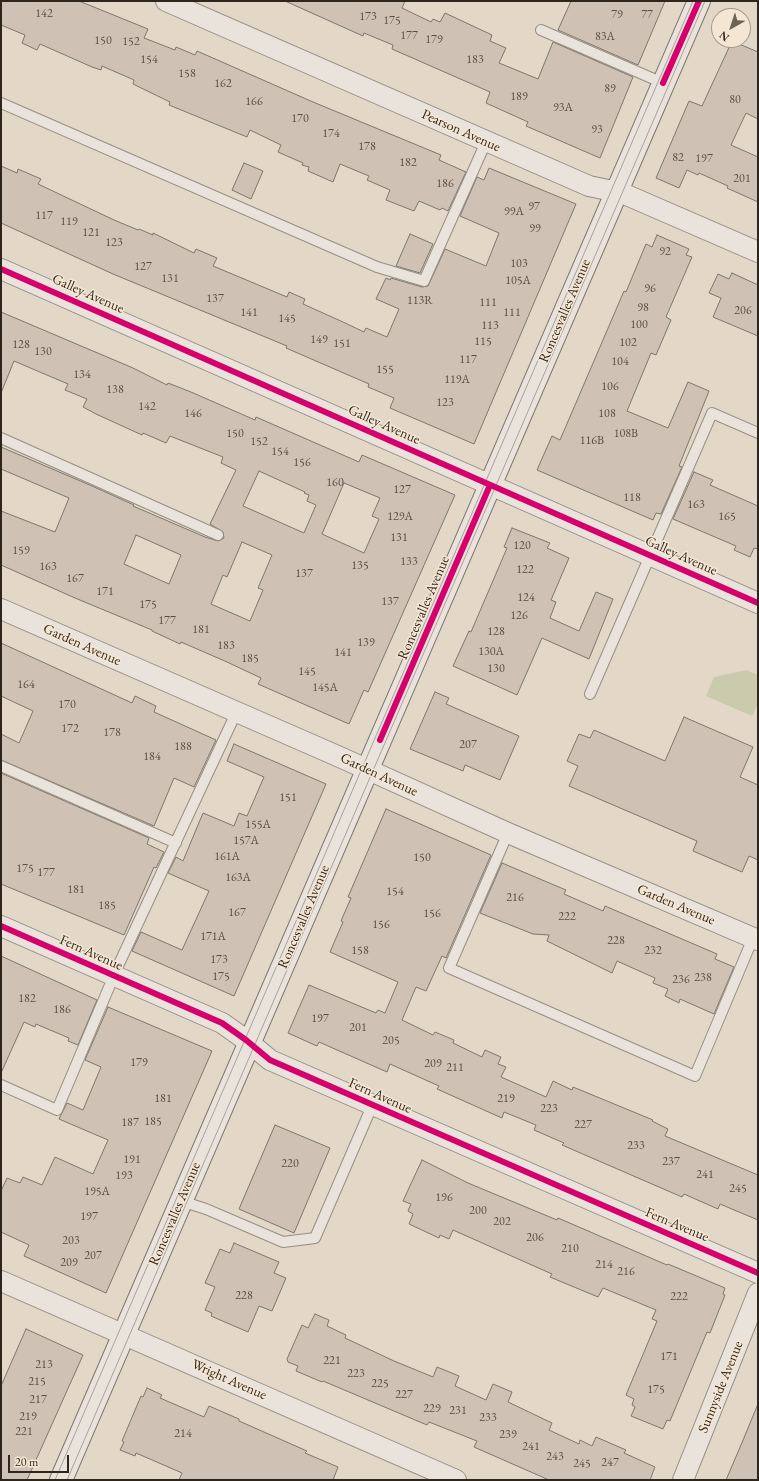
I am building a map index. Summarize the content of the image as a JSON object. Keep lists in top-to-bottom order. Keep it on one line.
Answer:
{"streets":{"street":["Pearson Avenue","Galley Avenue","Roncesvalles Avenue","Garden Avenue","Fern Avenue","Wright Avenue","Sunnyside Avenue"]},"crossings":[["Pearson Avenue","Roncesvalles Avenue"],["Galley Avenue","Roncesvalles Avenue"],["Roncesvalles Avenue","Garden Avenue"],["Roncesvalles Avenue","Fern Avenue"],["Roncesvalles Avenue","Wright Avenue"]],"house_numbers":["142","79","77","173","175","177","83A","179","150","152","154","183","158","162","89","189","80","166","93A","170","93","174","178","82","197","182","201","186","97","99A","117","119","99","121","123","92","103","127","131","105A","96","137","113R","111","98","206","141","111","145","100","113","149","115","102","151","128","130","117","104","155","134","119A","106","138","123","142","146","108","150","108B","116B","152","154","156","160","127","118","163","129A","165","131","120","159","133","135","163","122","137","167","171","124","137","175","126","177","181","128","139","183","130A","141","185","130","145","164","145A","170","172","178","207","188","184","151","155A","157A","161A","150","175","177","163A","181","154","216","185","167","156","222","156","171A","228","158","232","173","175","238","236","182","186","197","201","205","179","209","211","181","219","223","185","187","227","233","191","237","220","241","193","245","195A","196","200","197","202","206","203","210","207","209","214","216","228","222","171","221","213","223","215","225","175","227","217","229","231","219","233","221","214","239","241","243","247","245"],"scale_bar":"20 m","north":"bottom left"}
